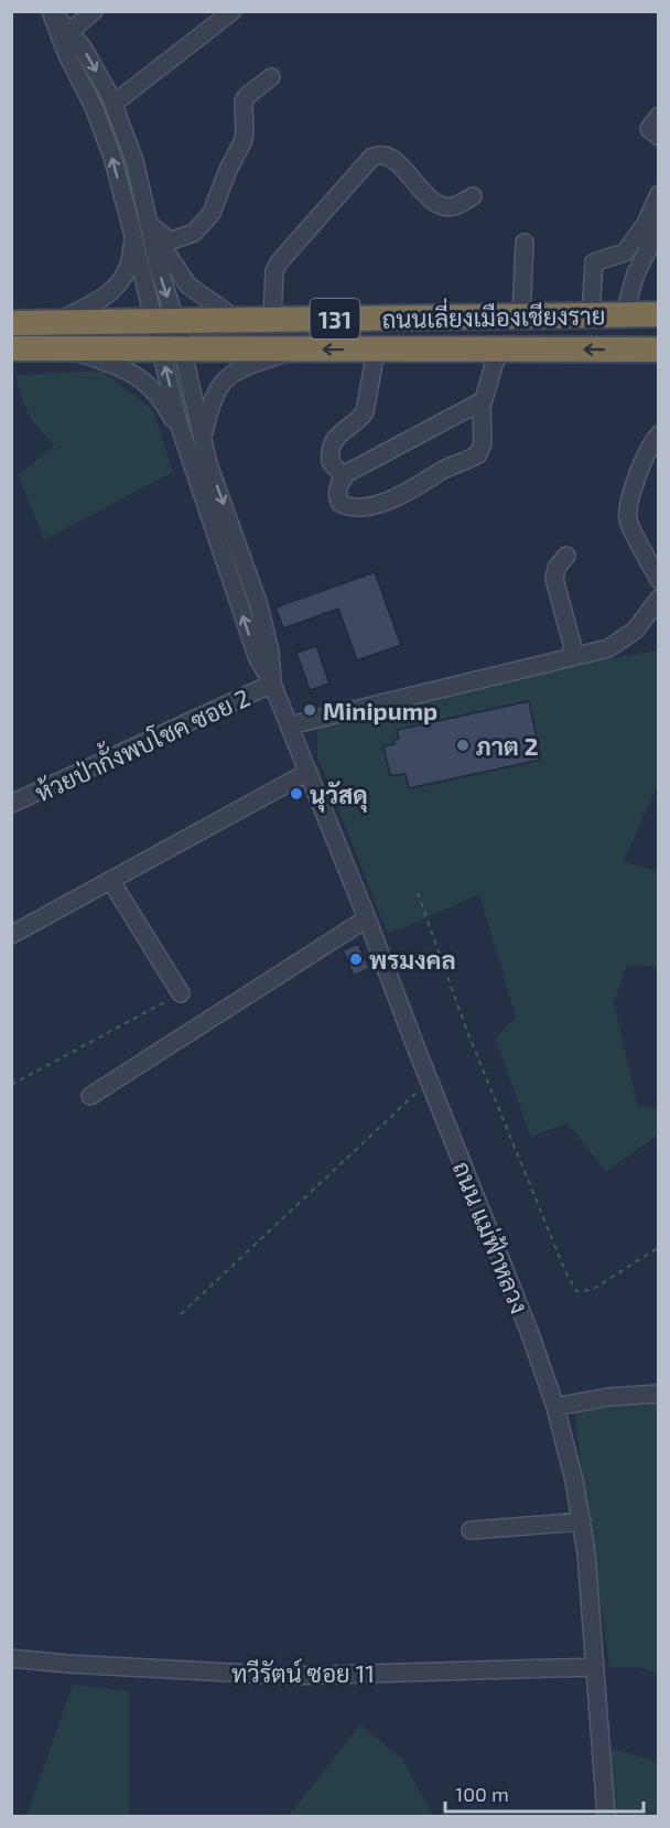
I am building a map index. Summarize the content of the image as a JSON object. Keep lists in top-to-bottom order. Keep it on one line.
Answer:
{"streets":{"highway":["ถนนเลี่ยงเมืองเชียงราย","131"],"street":["ห้วยป่ากั้งพบโชค ซอย 2","ถนน แม่ฟ้าหลวง","ทวีรัตน์ ซอย 11"]},"crossings":[["ห้วยป่ากั้งพบโชค ซอย 2","ถนน แม่ฟ้าหลวง"],["ถนน แม่ฟ้าหลวง","ทวีรัตน์ ซอย 11"]],"places":["Minipump","ภาต 2","นุวัสดุ","พรมงคล"],"scale_bar":"100 m"}
